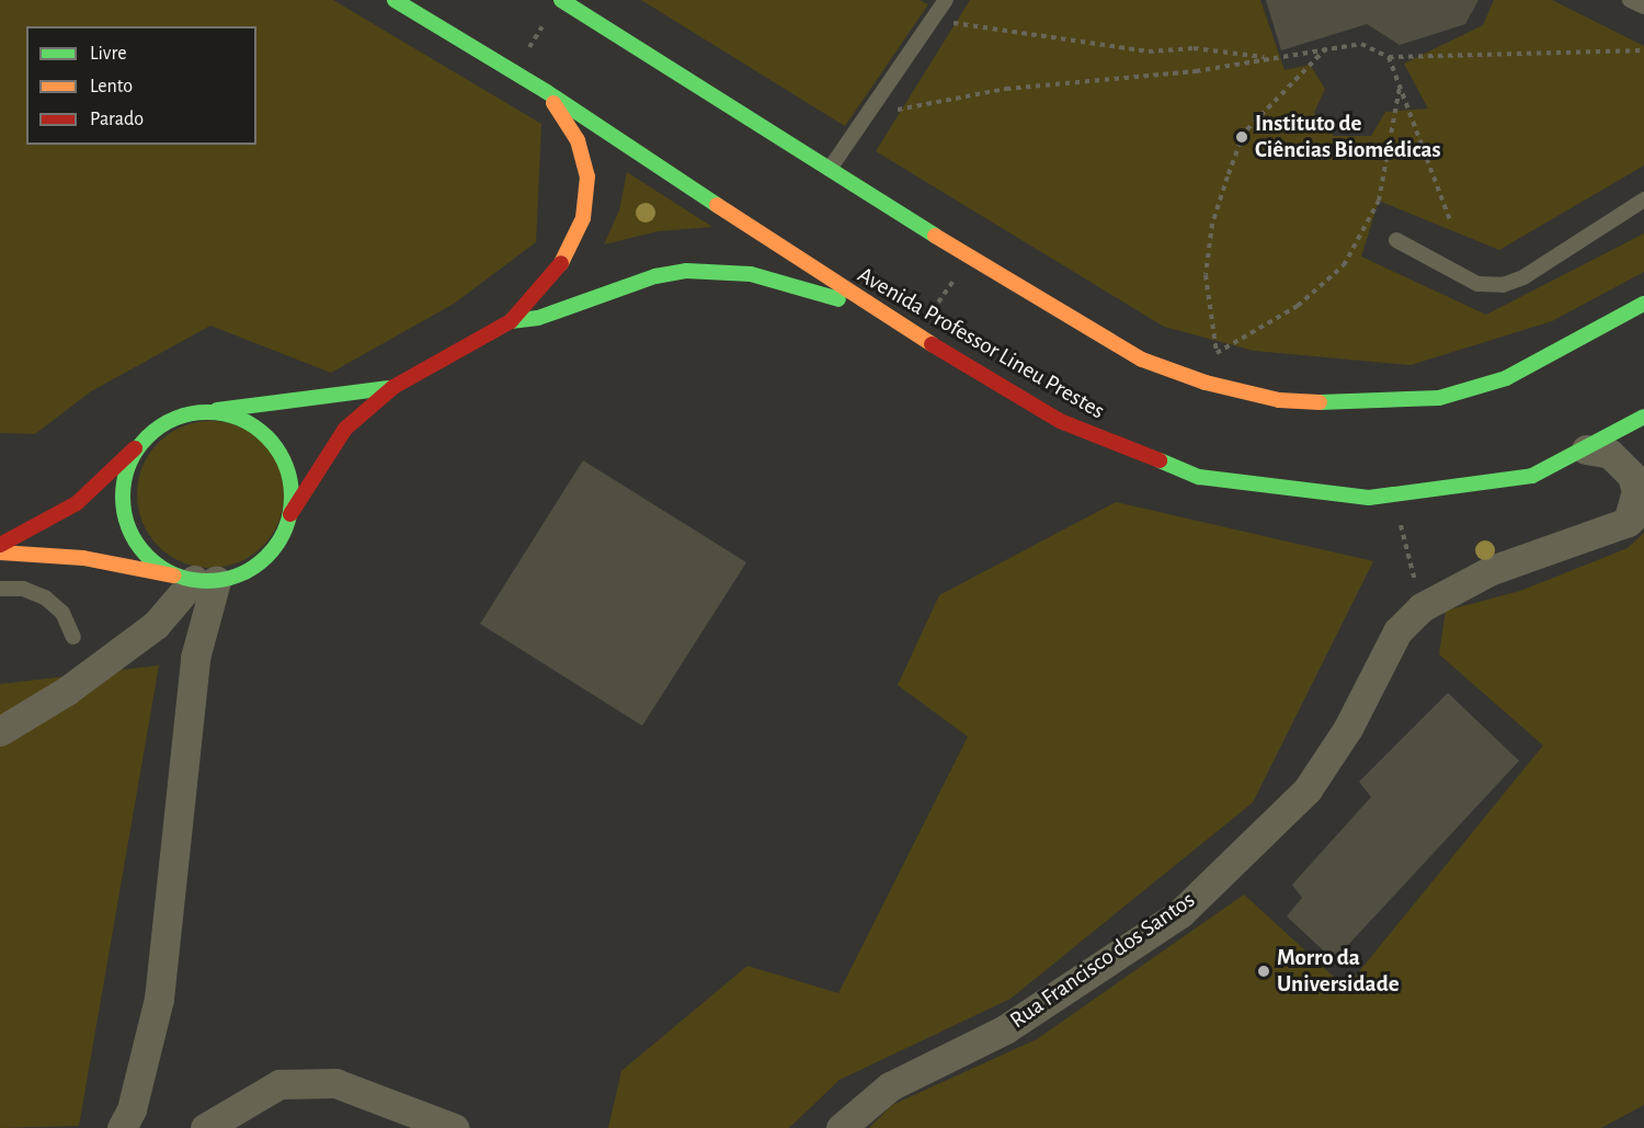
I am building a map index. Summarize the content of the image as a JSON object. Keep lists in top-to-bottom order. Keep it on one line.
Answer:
{"streets":{"main road":["Avenida Professor Lineu Prestes"],"street":["Rua Francisco dos Santos"]},"crossings":[["Avenida Professor Lineu Prestes","Rua Francisco dos Santos"]],"places":["Instituto de Ciências Biomédicas","Morro da Universidade"],"legend":["Livre","Lento","Parado"]}
